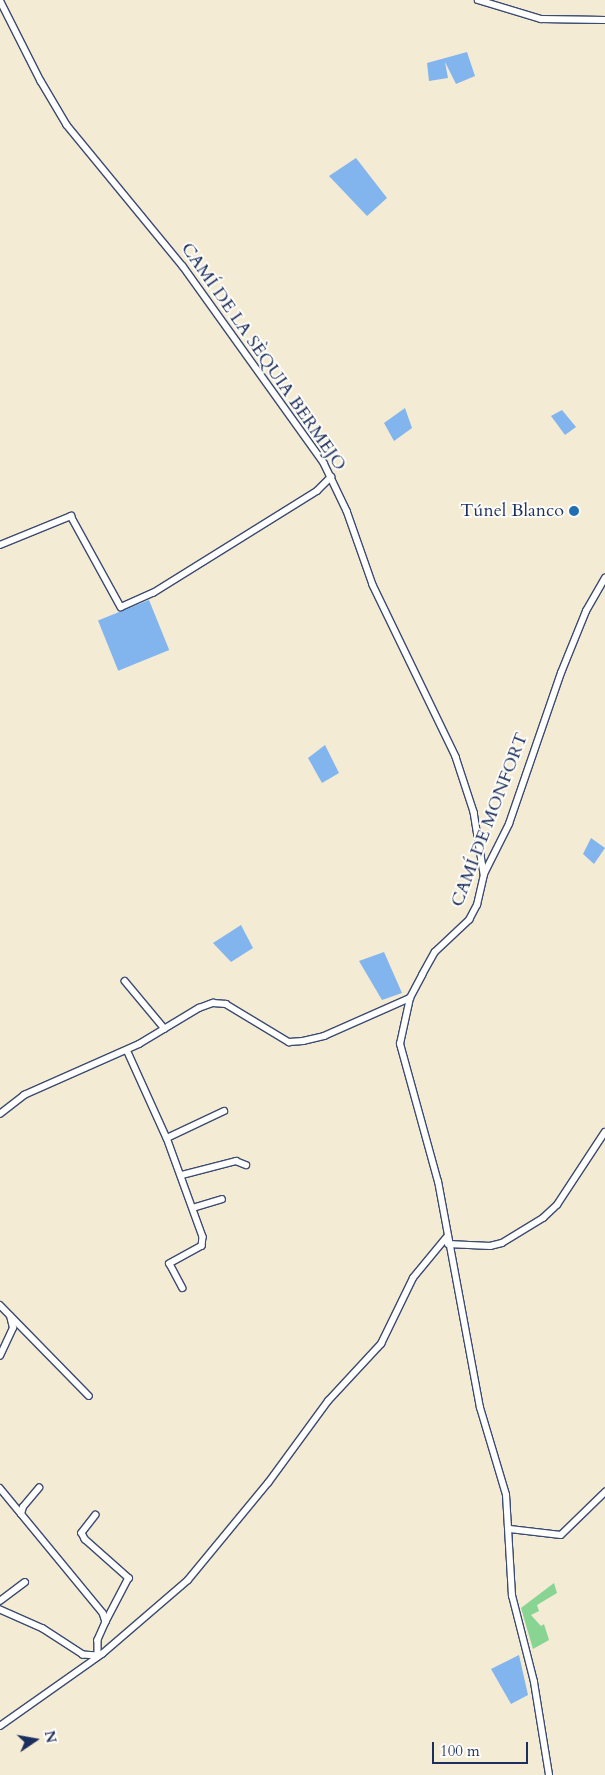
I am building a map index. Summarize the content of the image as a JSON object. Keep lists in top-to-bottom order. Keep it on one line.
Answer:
{"streets":{"street":["CAMÍ DE LA SÈQUIA BERMEJO","CAMÍ DE MONFORT"]},"crossings":[["CAMÍ DE LA SÈQUIA BERMEJO","CAMÍ DE MONFORT"]],"places":["Túnel Blanco"],"scale_bar":"100 m","north":"right"}
